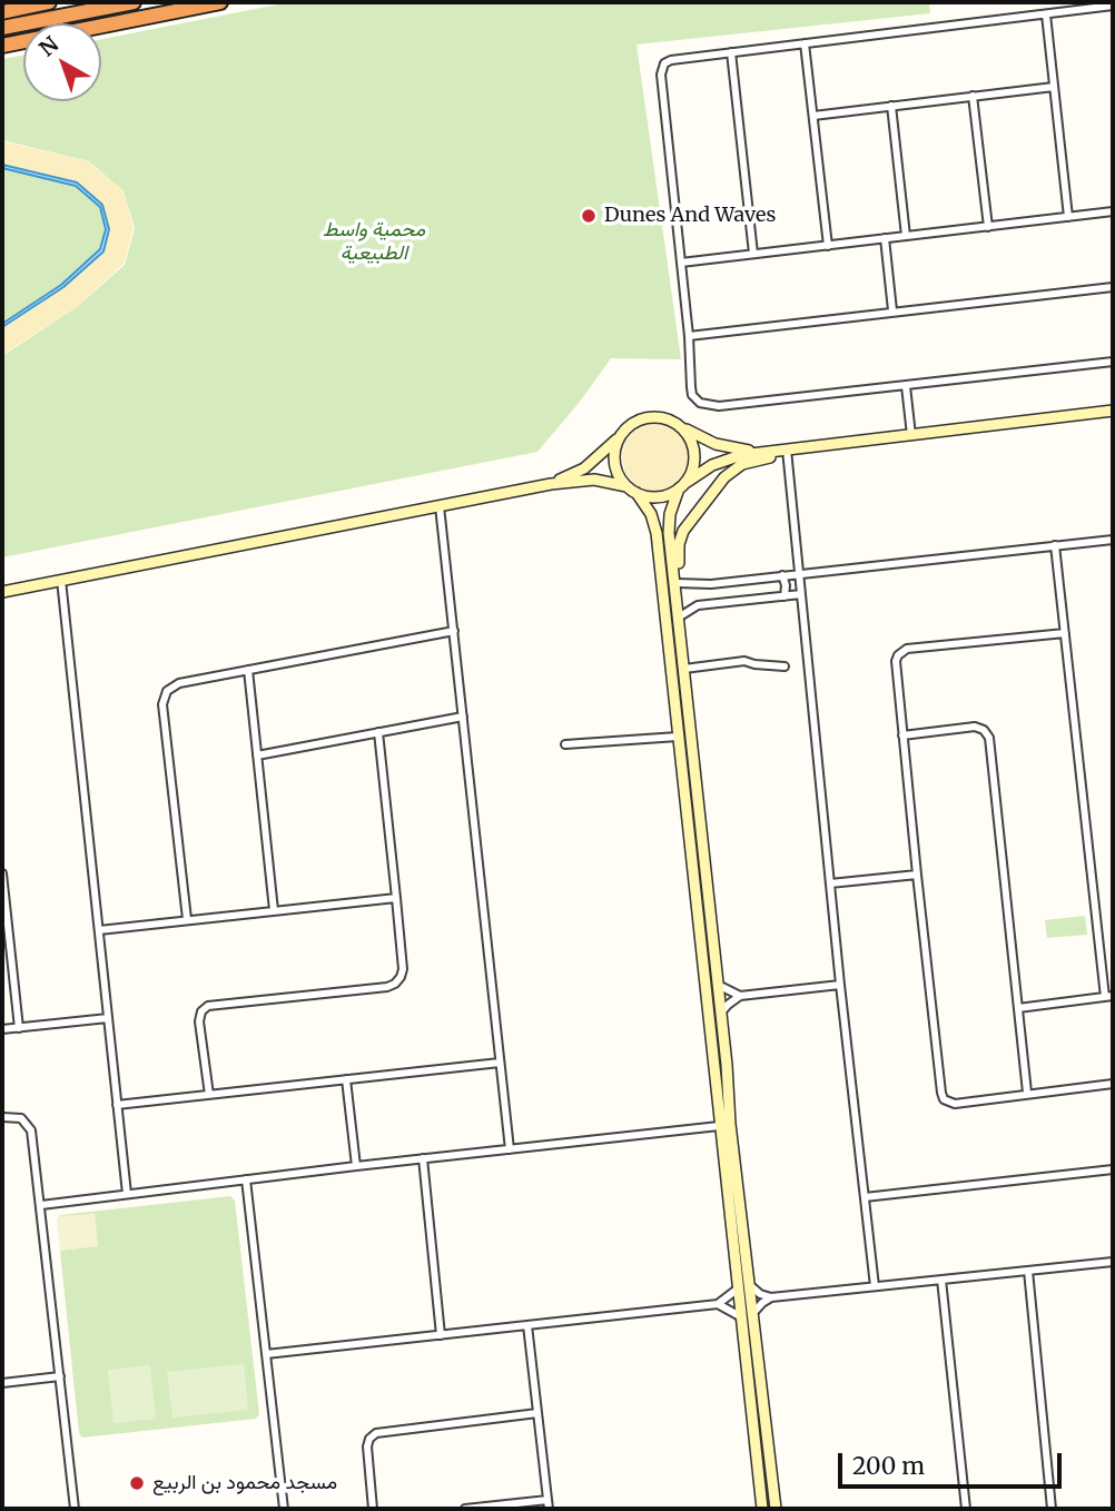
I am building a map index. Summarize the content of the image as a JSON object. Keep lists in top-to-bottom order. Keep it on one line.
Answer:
{"parks":["محمية واسط الطبيعية"],"places":["Dunes And Waves","مسجد محمود بن الربيع"],"scale_bar":"200 m","north":"top left"}
